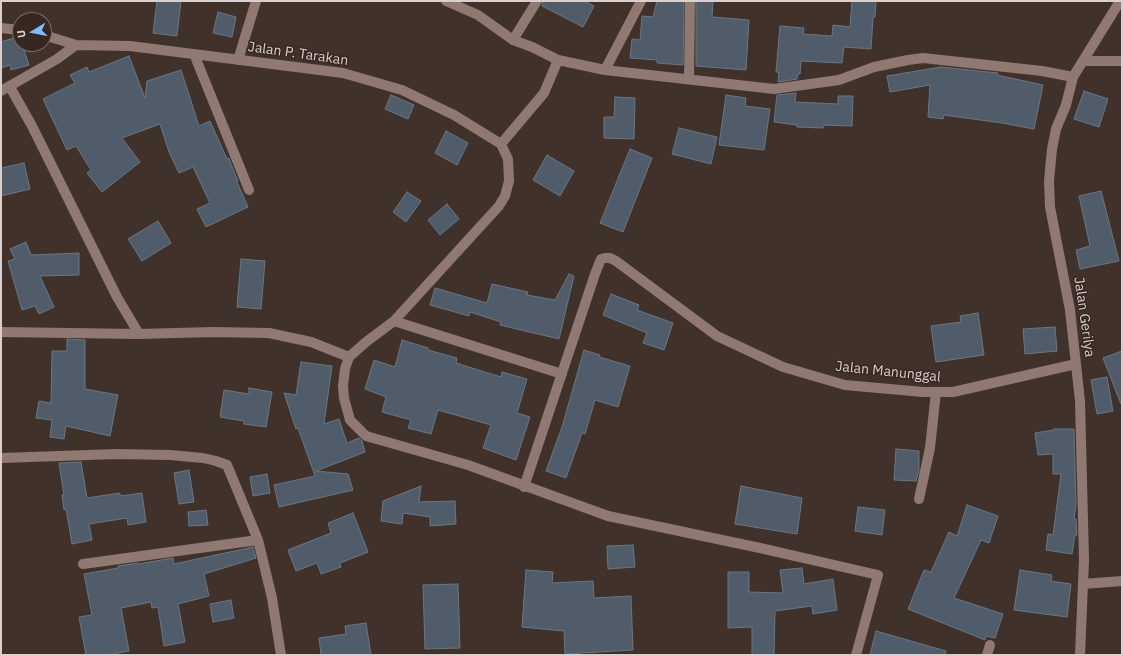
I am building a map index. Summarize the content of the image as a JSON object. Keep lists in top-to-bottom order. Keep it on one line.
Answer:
{"streets":{"street":["Jalan P. Tarakan","Jalan Gerilya","Jalan Manunggal"]},"crossings":[["Jalan Gerilya","Jalan Manunggal"]],"north":"left"}
